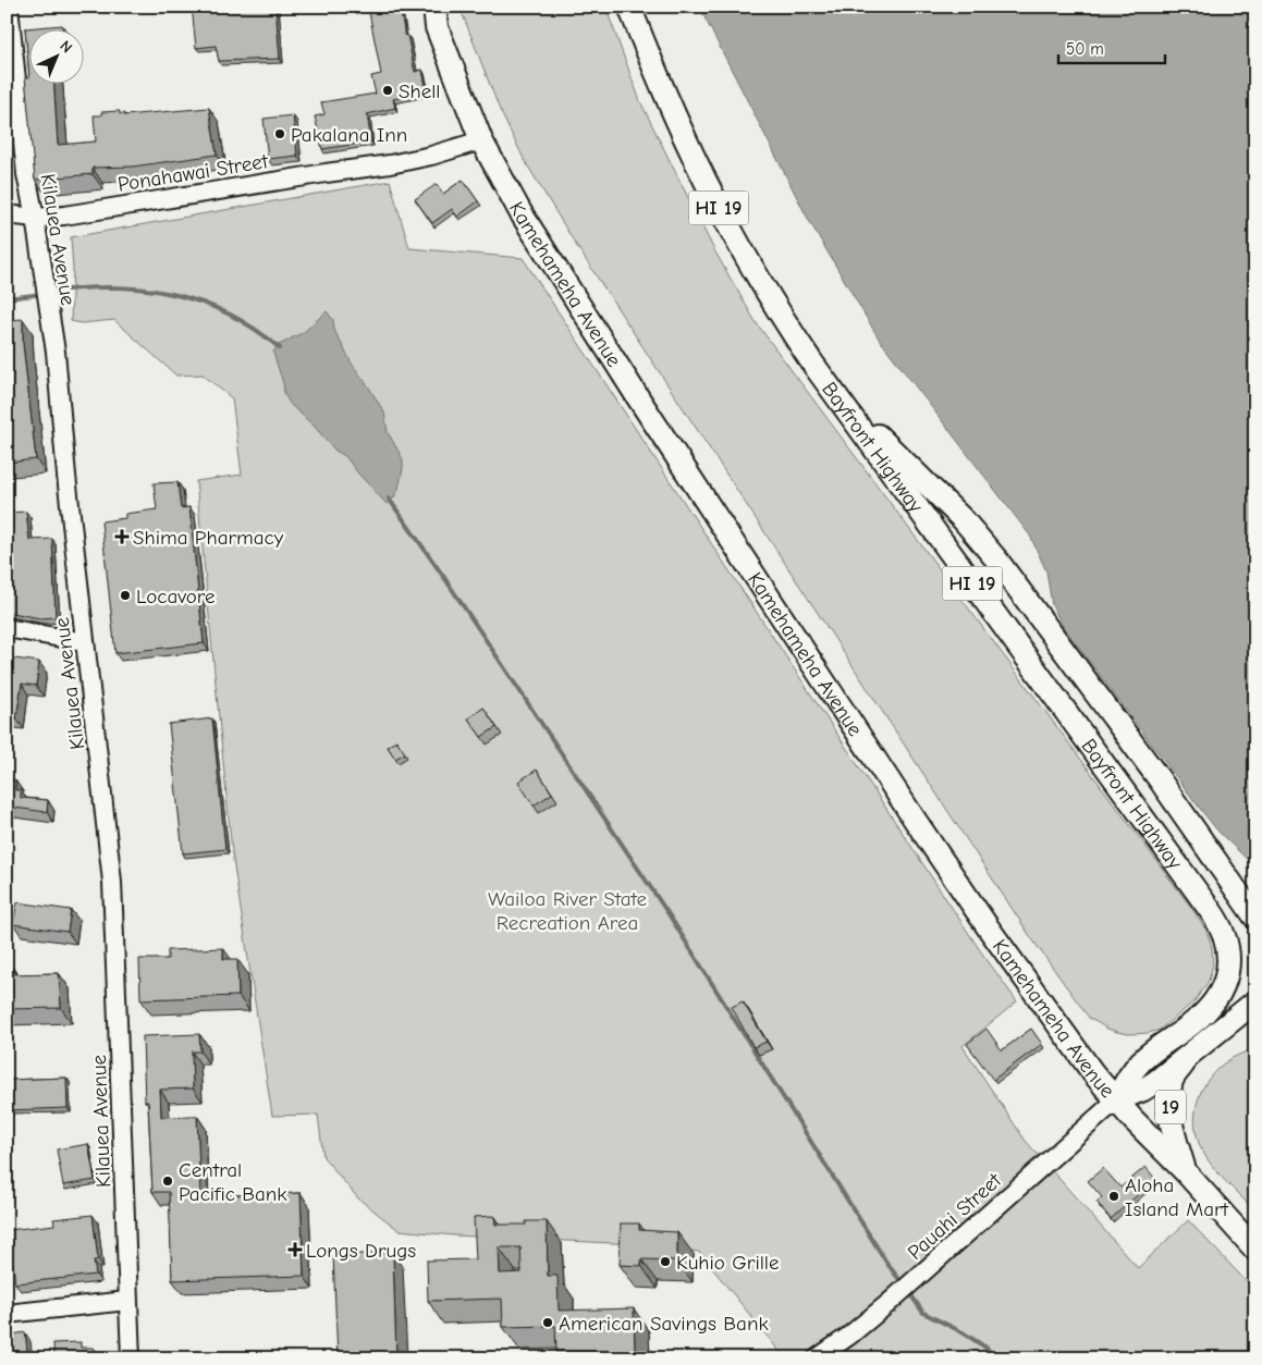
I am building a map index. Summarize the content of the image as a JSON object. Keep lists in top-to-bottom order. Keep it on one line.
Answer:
{"streets":{"main road":["HI 19","Kamehameha Avenue","Bayfront Highway","19"],"street":["Ponahawai Street","Kilauea Avenue","Pauahi Street"]},"crossings":[["Ponahawai Street","Kilauea Avenue"],["Ponahawai Street","Kamehameha Avenue"],["Kamehameha Avenue","Bayfront Highway"],["Kamehameha Avenue","19"],["Kamehameha Avenue","Pauahi Street"],["Bayfront Highway","Pauahi Street"]],"parks":["Wailoa River State Recreation Area"],"places":{"other":["Shell","Pakalana Inn","Locavore","Central Pacific Bank","Aloha Island Mart","Kuhio Grille","American Savings Bank"],"health":["Shima Pharmacy","Longs Drugs"]},"scale_bar":"50 m","north":"top right"}
